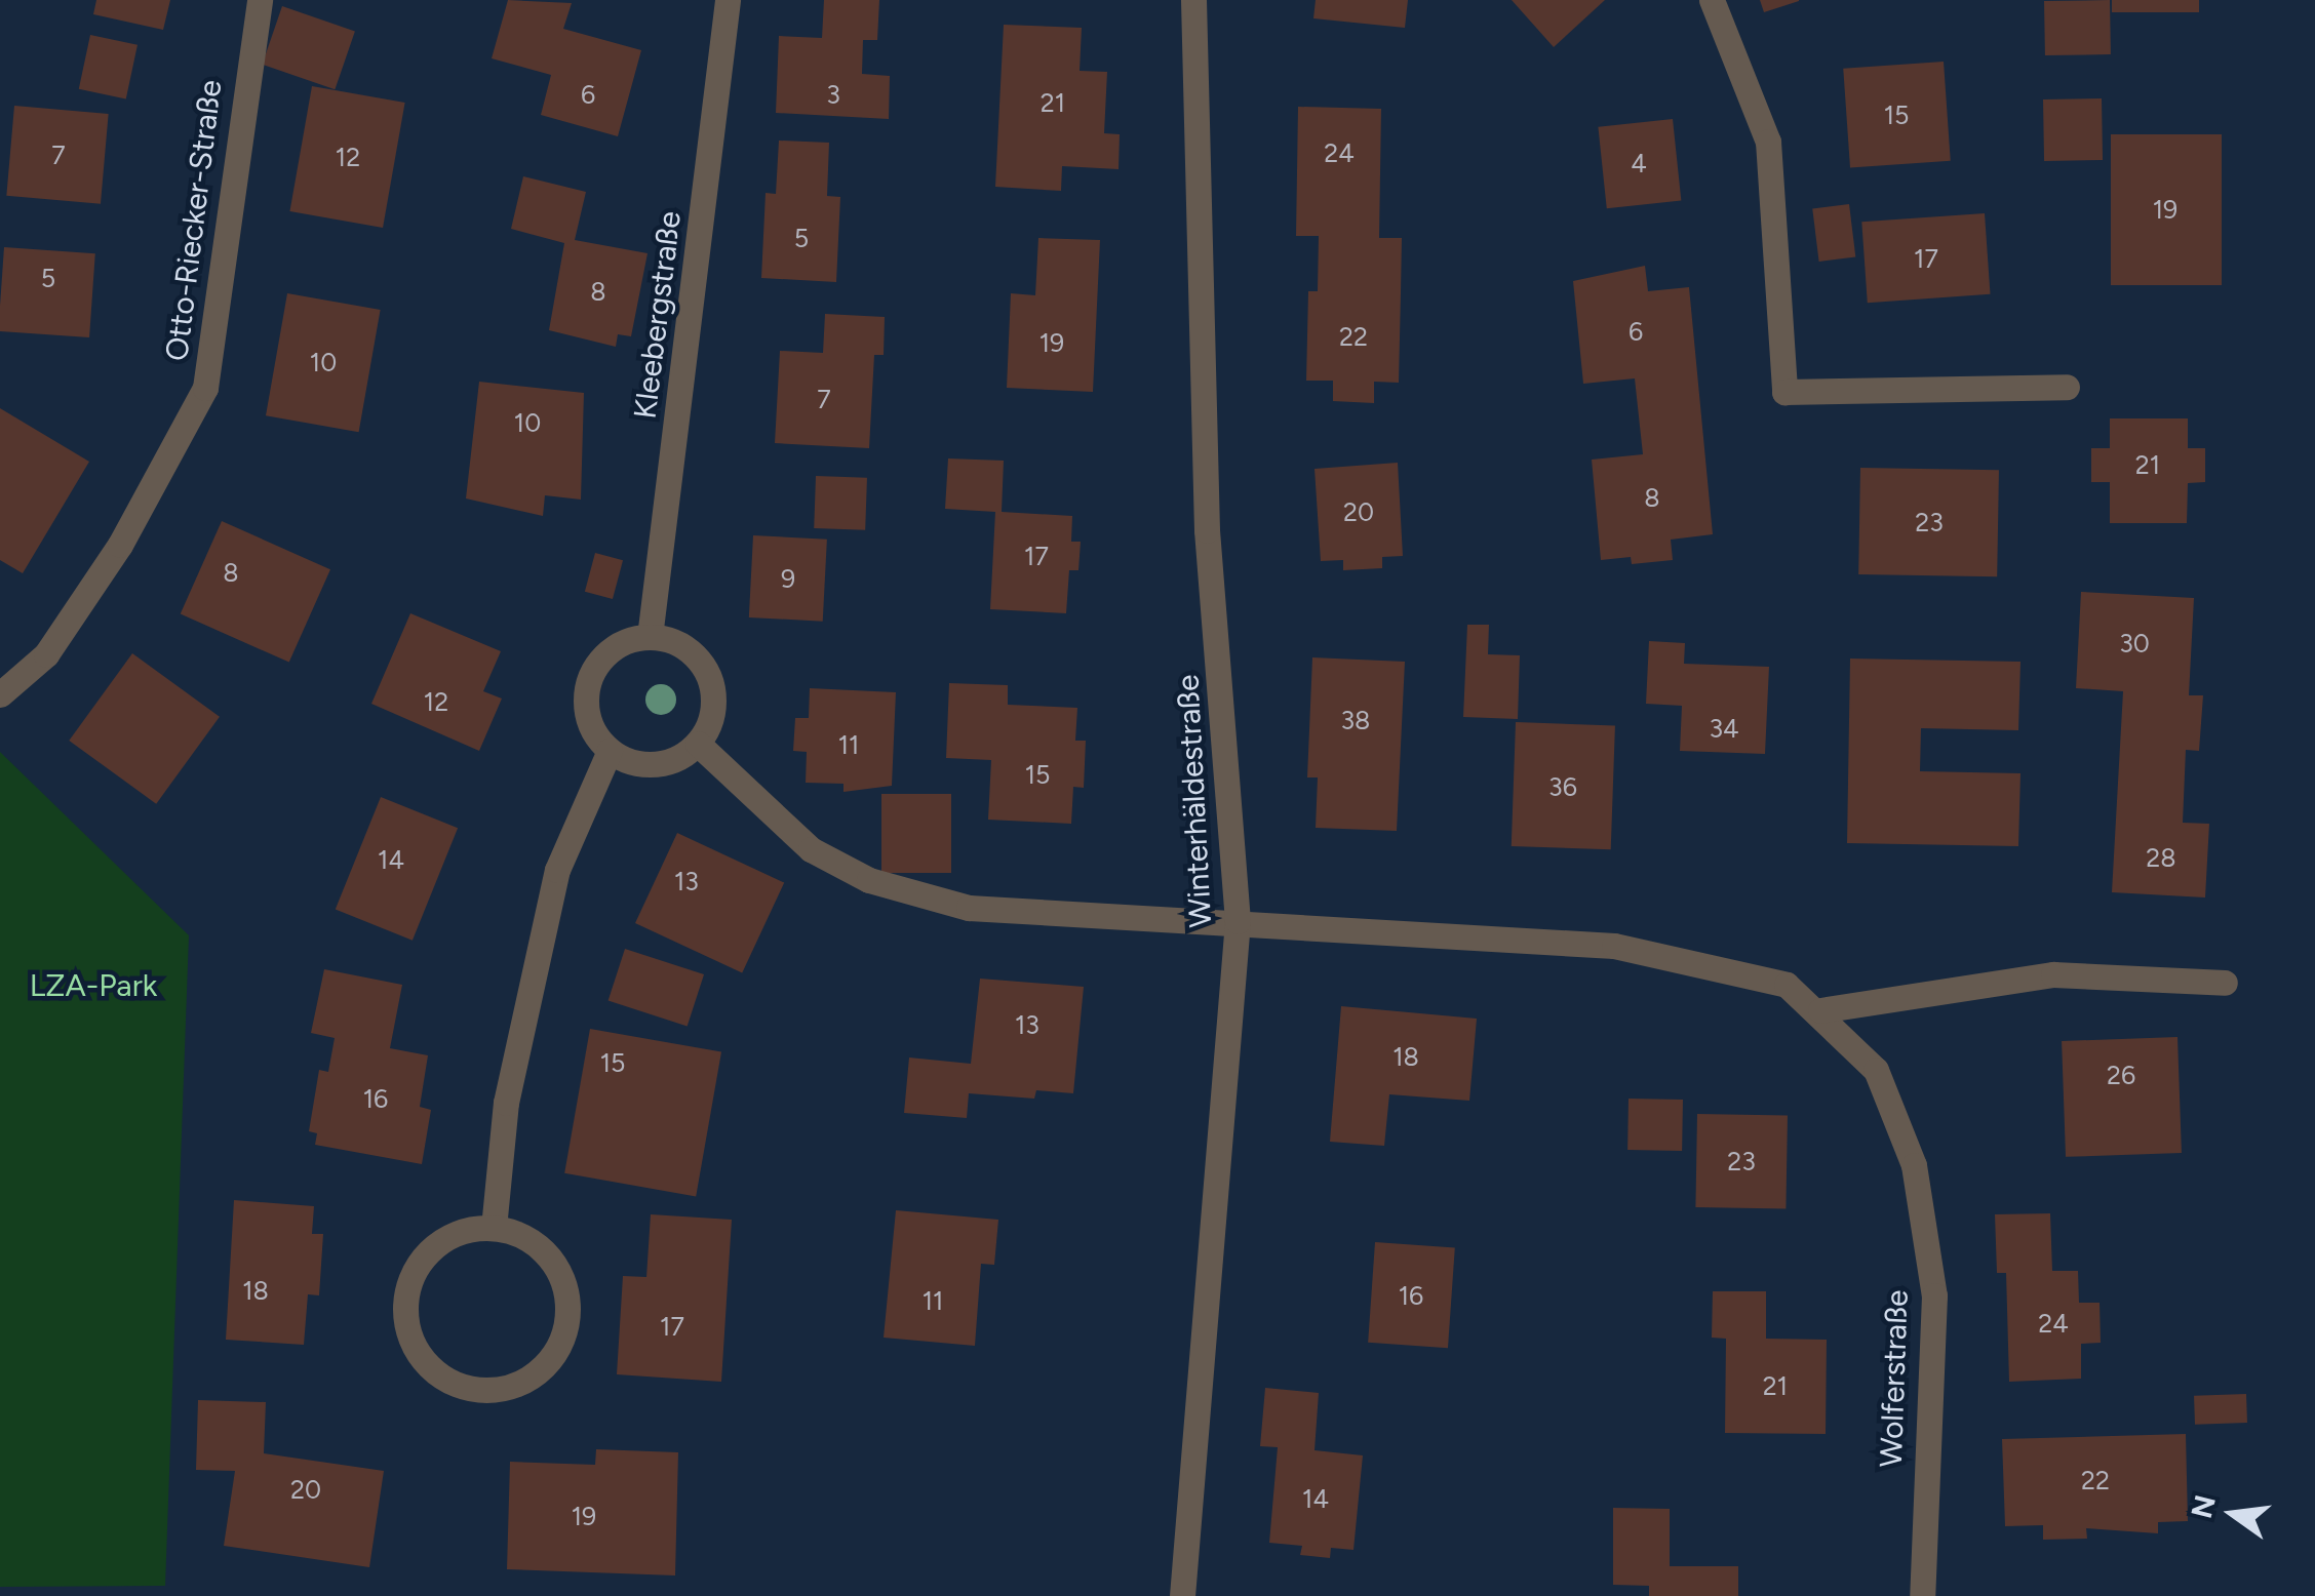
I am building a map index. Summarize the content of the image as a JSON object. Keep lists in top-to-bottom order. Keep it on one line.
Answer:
{"streets":{"street":["Otto-Riecker-Straße","Kleebergstraße","Winterhäldestraße","Wolferstraße"]},"crossings":[["Winterhäldestraße","Wolferstraße"]],"parks":["LZA-Park"],"house_numbers":["6","3","21","15","24","7","12","4","19","5","17","5","8","6","22","19","10","7","10","21","8","20","23","17","8","9","30","12","38","34","11","15","36","28","14","13","13","18","15","26","16","23","18","16","11","24","17","21","22","20","14","19"],"north":"left"}
